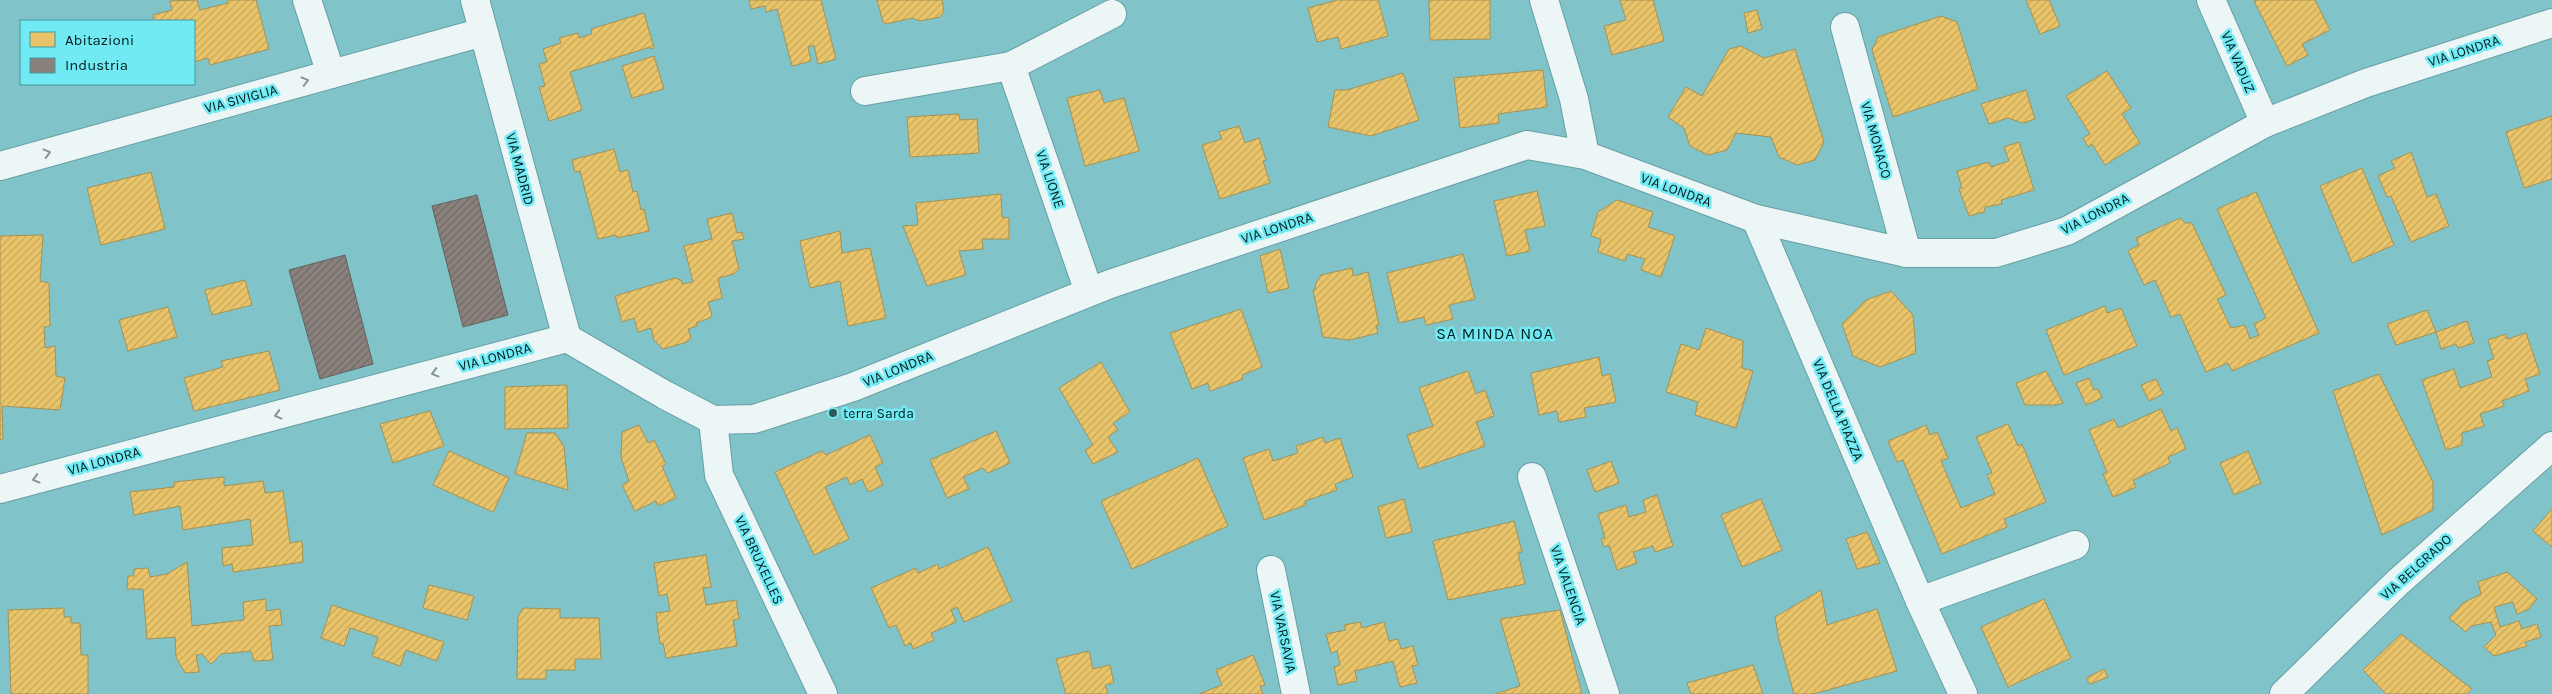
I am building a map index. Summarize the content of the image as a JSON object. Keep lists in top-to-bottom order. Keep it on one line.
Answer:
{"streets":{"street":["VIA LONDRA","VIA VADUZ","VIA SIVIGLIA","VIA MONACO","VIA MADRID","VIA LIONE","VIA DELLA PIAZZA","VIA BRUXELLES","VIA BELGRADO","VIA VALENCIA","VIA VARSAVIA"]},"crossings":[["VIA LONDRA","VIA VADUZ"],["VIA LONDRA","VIA MONACO"],["VIA LONDRA","VIA MADRID"],["VIA LONDRA","VIA LIONE"],["VIA LONDRA","VIA DELLA PIAZZA"],["VIA LONDRA","VIA BRUXELLES"],["VIA SIVIGLIA","VIA MADRID"]],"one_way":["VIA SIVIGLIA"],"districts":["SA MINDA NOA"],"places":["terra Sarda"],"legend":["Abitazioni","Industria"]}
